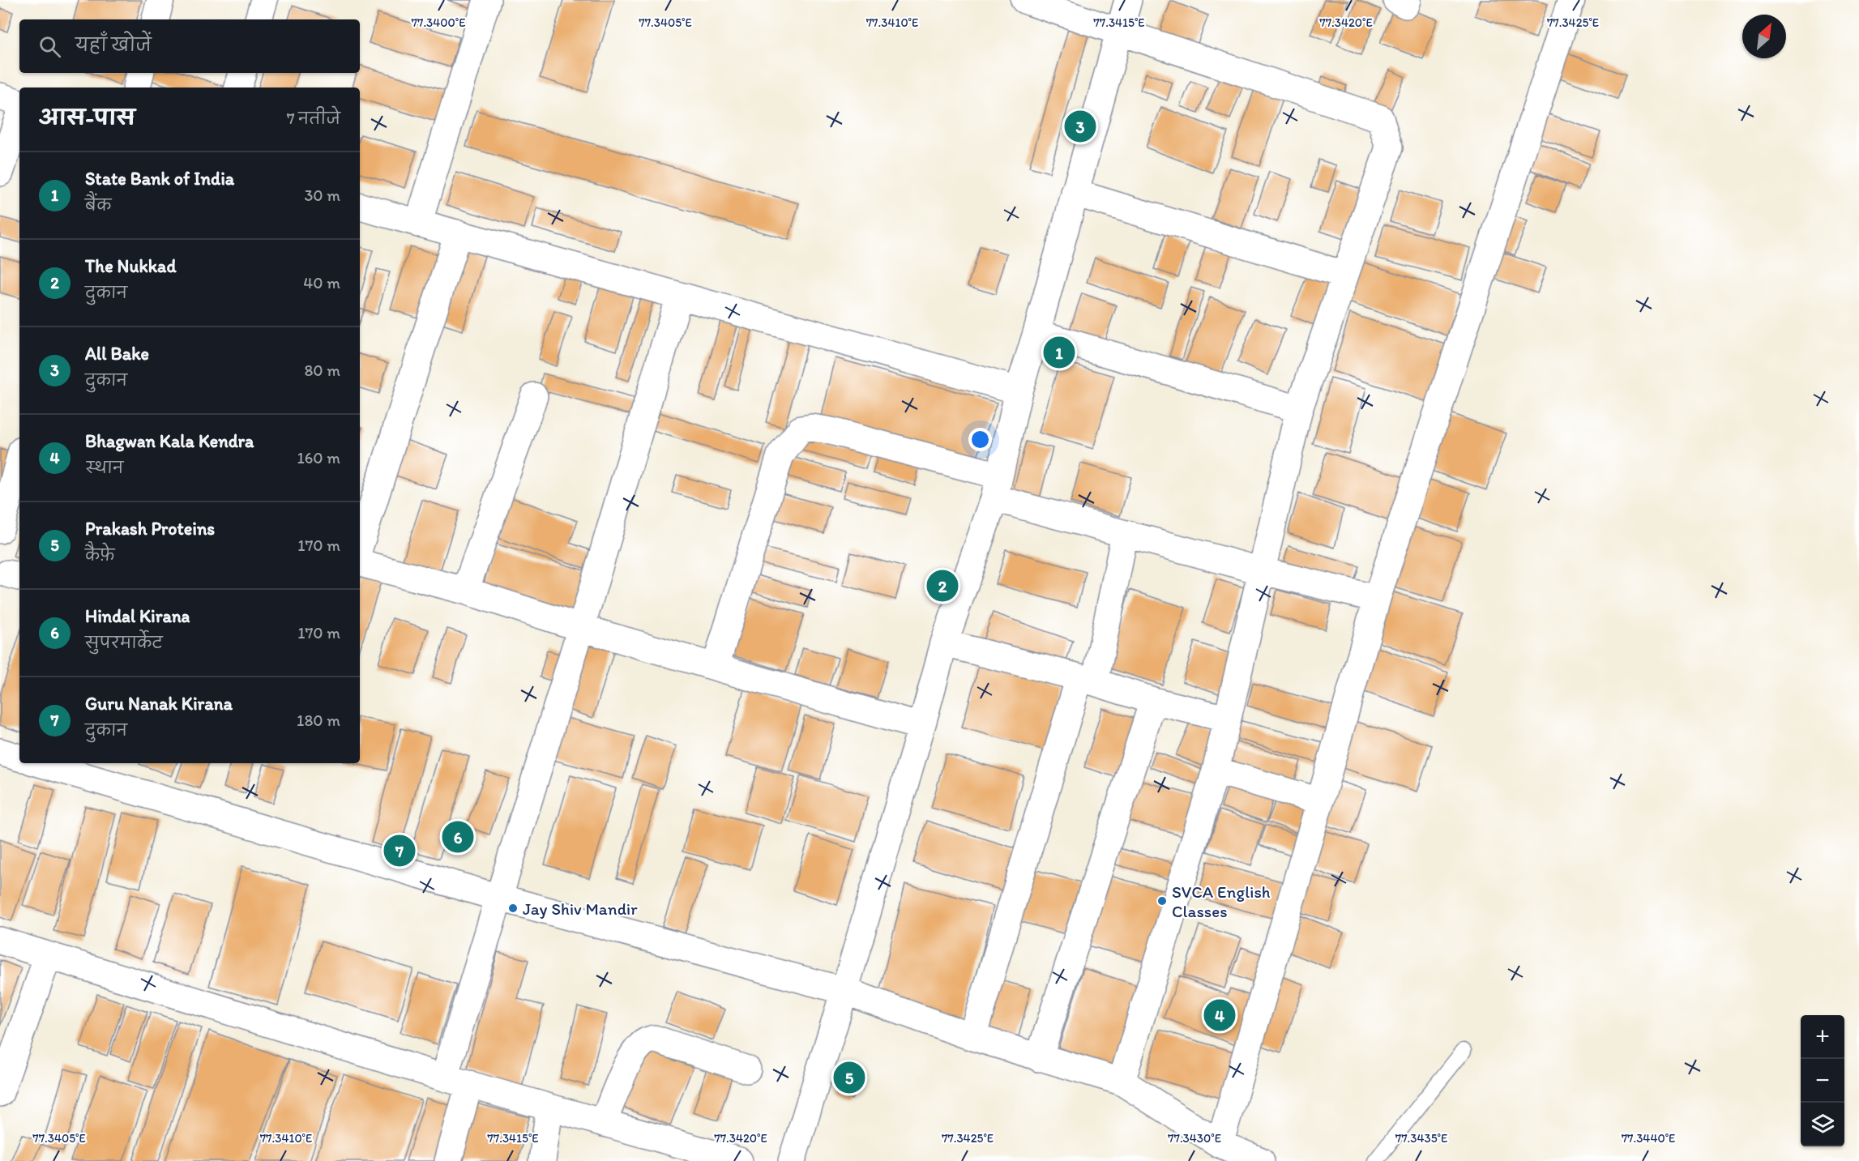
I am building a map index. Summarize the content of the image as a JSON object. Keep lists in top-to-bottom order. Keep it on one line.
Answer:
{"places":["SVCA English Classes","Jay Shiv Mandir"],"north":"top right","page":{"search":"यहाँ खोजें","heading":["आस-पास","7 नतीजे"],"pins":["3","1","2","6","7","4","5"],"list":[{"mark":"1","name":"State Bank of India","note":"बैंक","value":"30 m"},{"mark":"2","name":"The Nukkad","note":"दुकान","value":"40 m"},{"mark":"3","name":"All Bake","note":"दुकान","value":"80 m"},{"mark":"4","name":"Bhagwan Kala Kendra","note":"स्थान","value":"160 m"},{"mark":"5","name":"Prakash Proteins","note":"कैफ़े","value":"170 m"},{"mark":"6","name":"Hindal Kirana","note":"सुपरमार्केट","value":"170 m"},{"mark":"7","name":"Guru Nanak Kirana","note":"दुकान","value":"180 m"}],"map_buttons":["+","−"]},"coordinates":["77.3400°E","77.3405°E","77.3410°E","77.3415°E","77.3420°E","77.3425°E","77.3430°E","77.3435°E","77.3440°E"]}
